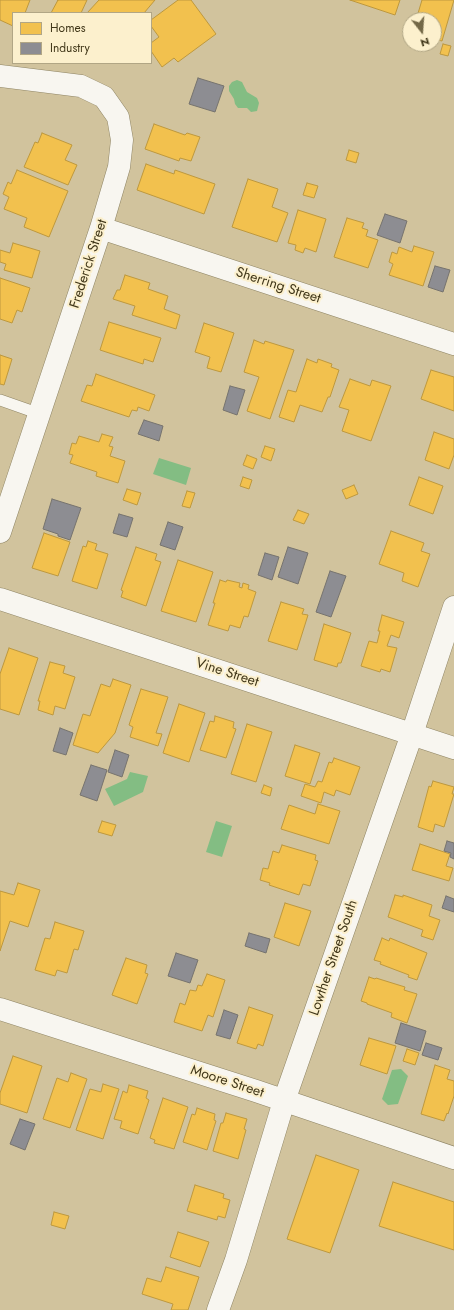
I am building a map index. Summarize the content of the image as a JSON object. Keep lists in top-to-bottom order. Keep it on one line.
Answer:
{"streets":{"street":["Frederick Street","Sherring Street","Vine Street","Lowther Street South","Moore Street"]},"crossings":[["Frederick Street","Sherring Street"],["Vine Street","Lowther Street South"],["Lowther Street South","Moore Street"]],"legend":["Homes","Industry"],"north":"bottom"}
